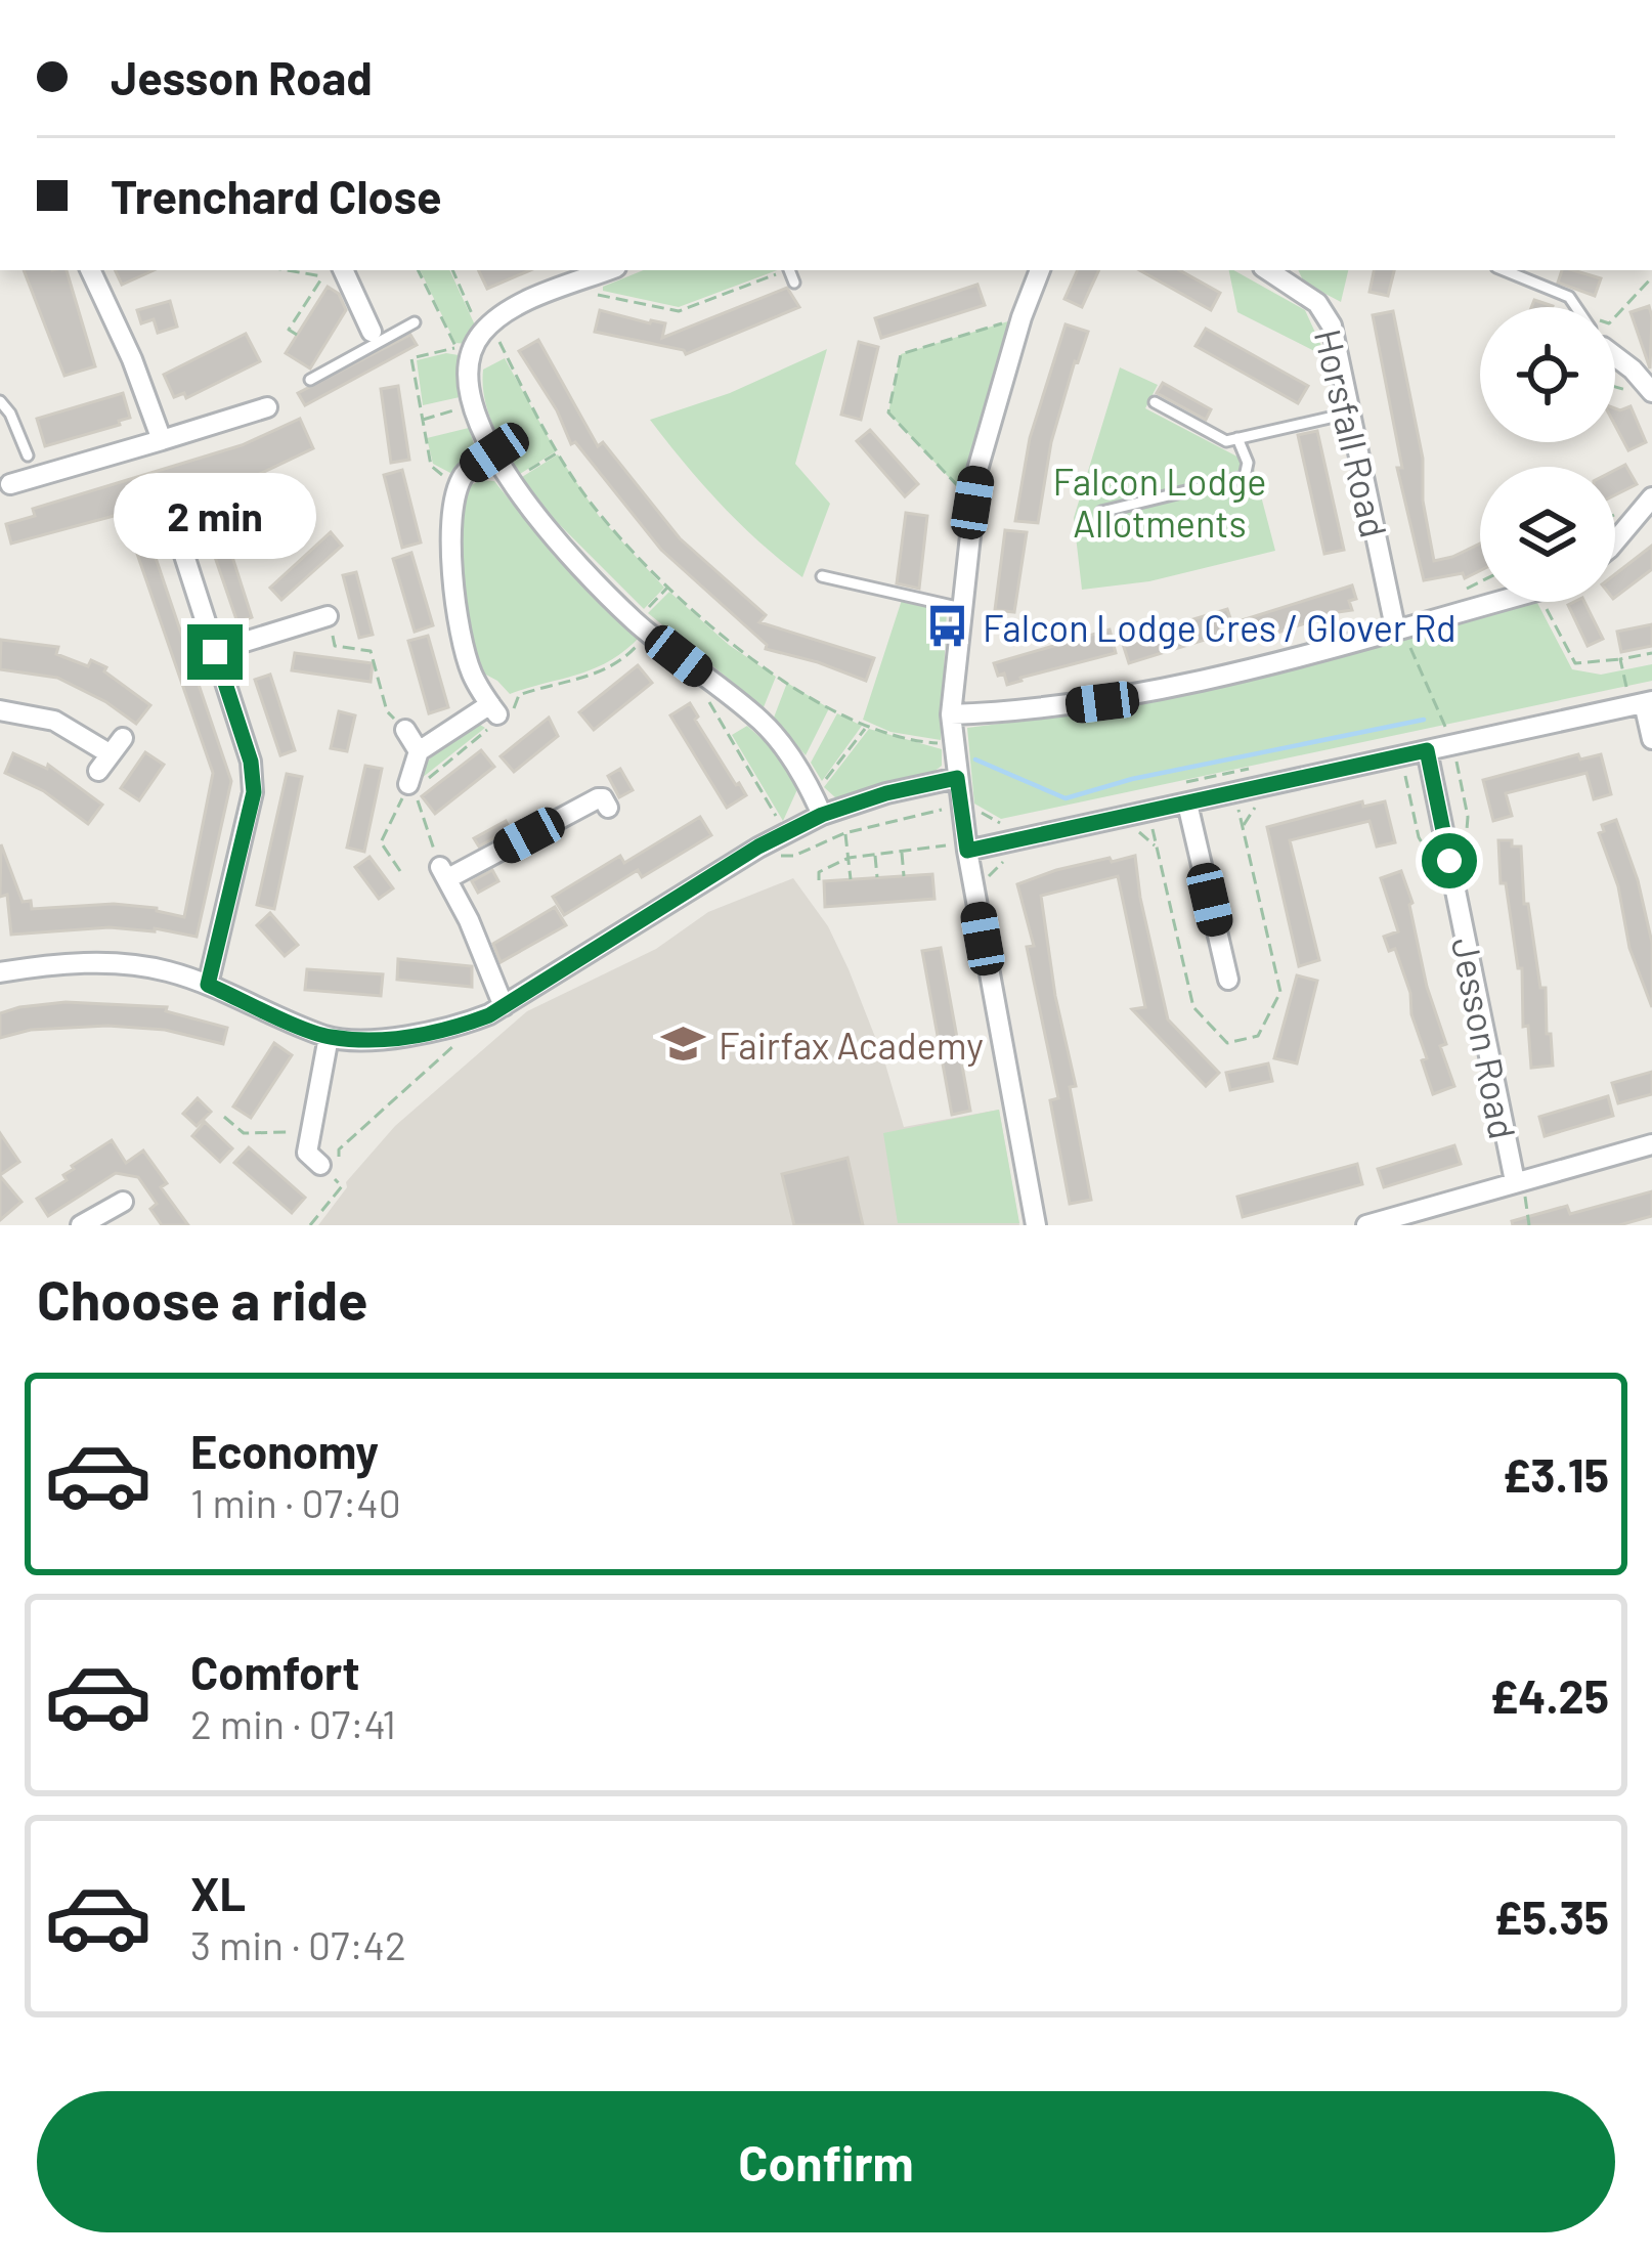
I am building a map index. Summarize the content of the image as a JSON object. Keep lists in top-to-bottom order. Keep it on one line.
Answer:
{"streets":{"street":["Horsfall Road","Jesson Road"]},"parks":["Falcon Lodge Allotments"],"places":{"bus stop":["Falcon Lodge Cres / Glover Rd"],"school or university":["Fairfax Academy"]},"page":{"banner":["Jesson Road","Trenchard Close"],"bubble":"2 min","heading":"Choose a ride","list":[{"name":"Economy","note":"1 min · 07:40","value":"£3.15"},{"name":"Comfort","note":"2 min · 07:41","value":"£4.25"},{"name":"XL","note":"3 min · 07:42","value":"£5.35"}],"buttons":"Confirm"}}
